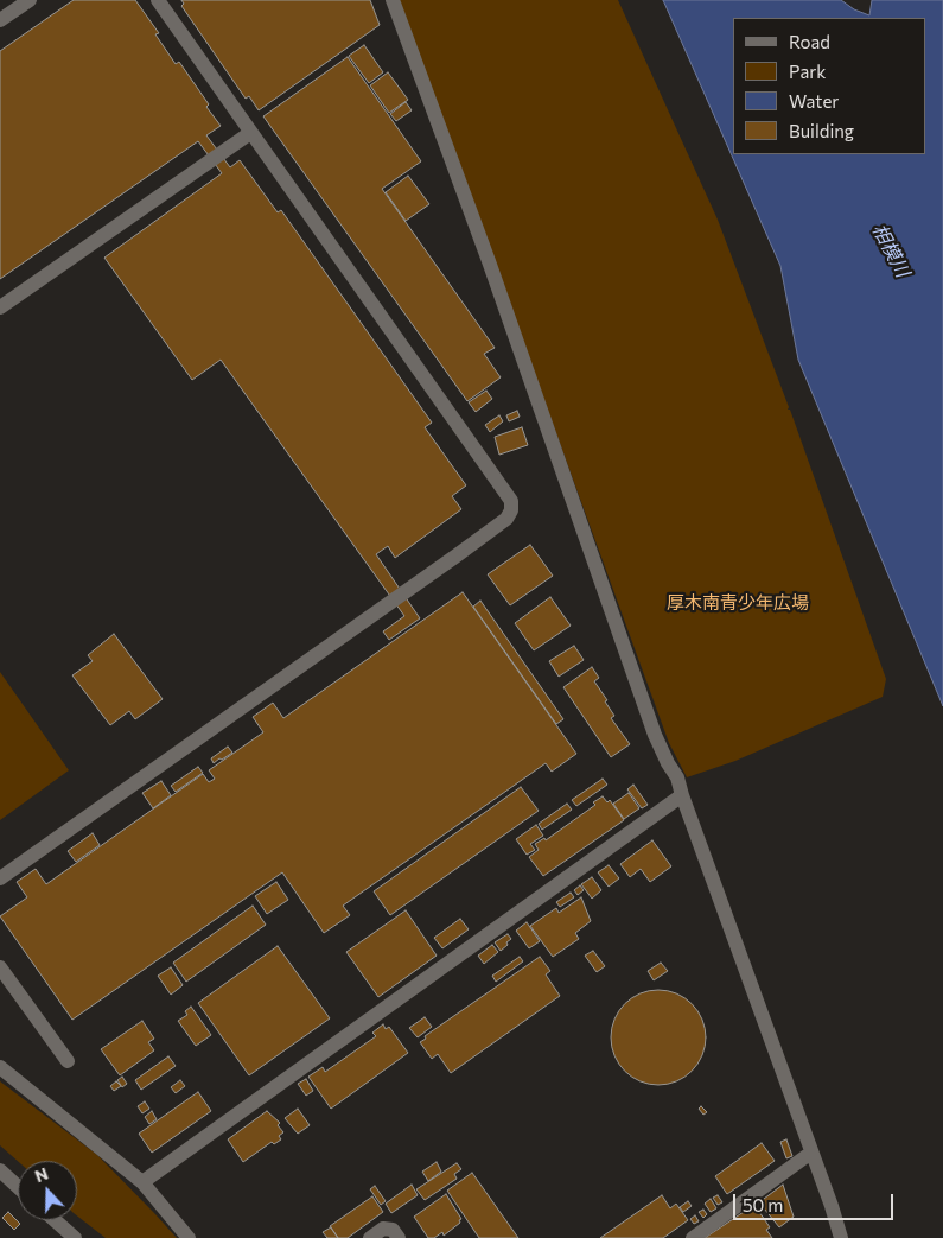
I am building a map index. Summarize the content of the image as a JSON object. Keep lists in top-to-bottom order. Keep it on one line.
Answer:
{"water":["相模川"],"parks":["厚木南青少年広場"],"legend":["Road","Park","Water","Building"],"scale_bar":"50 m","north":"top"}
